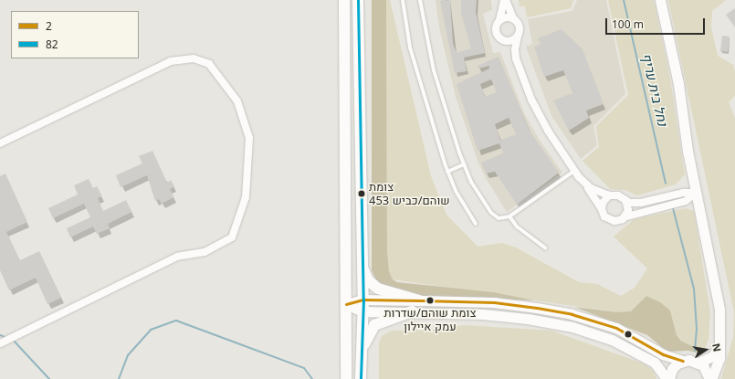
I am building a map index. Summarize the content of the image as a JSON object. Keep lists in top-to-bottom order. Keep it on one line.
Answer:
{"water":["נחל בית עריף"],"places":["צומת שוהם/כביש 453","צומת שוהם/שדרות עמק איילון"],"lines":["transit line 82","transit line 2"],"legend":["2","82"],"scale_bar":"100 m","north":"right"}
